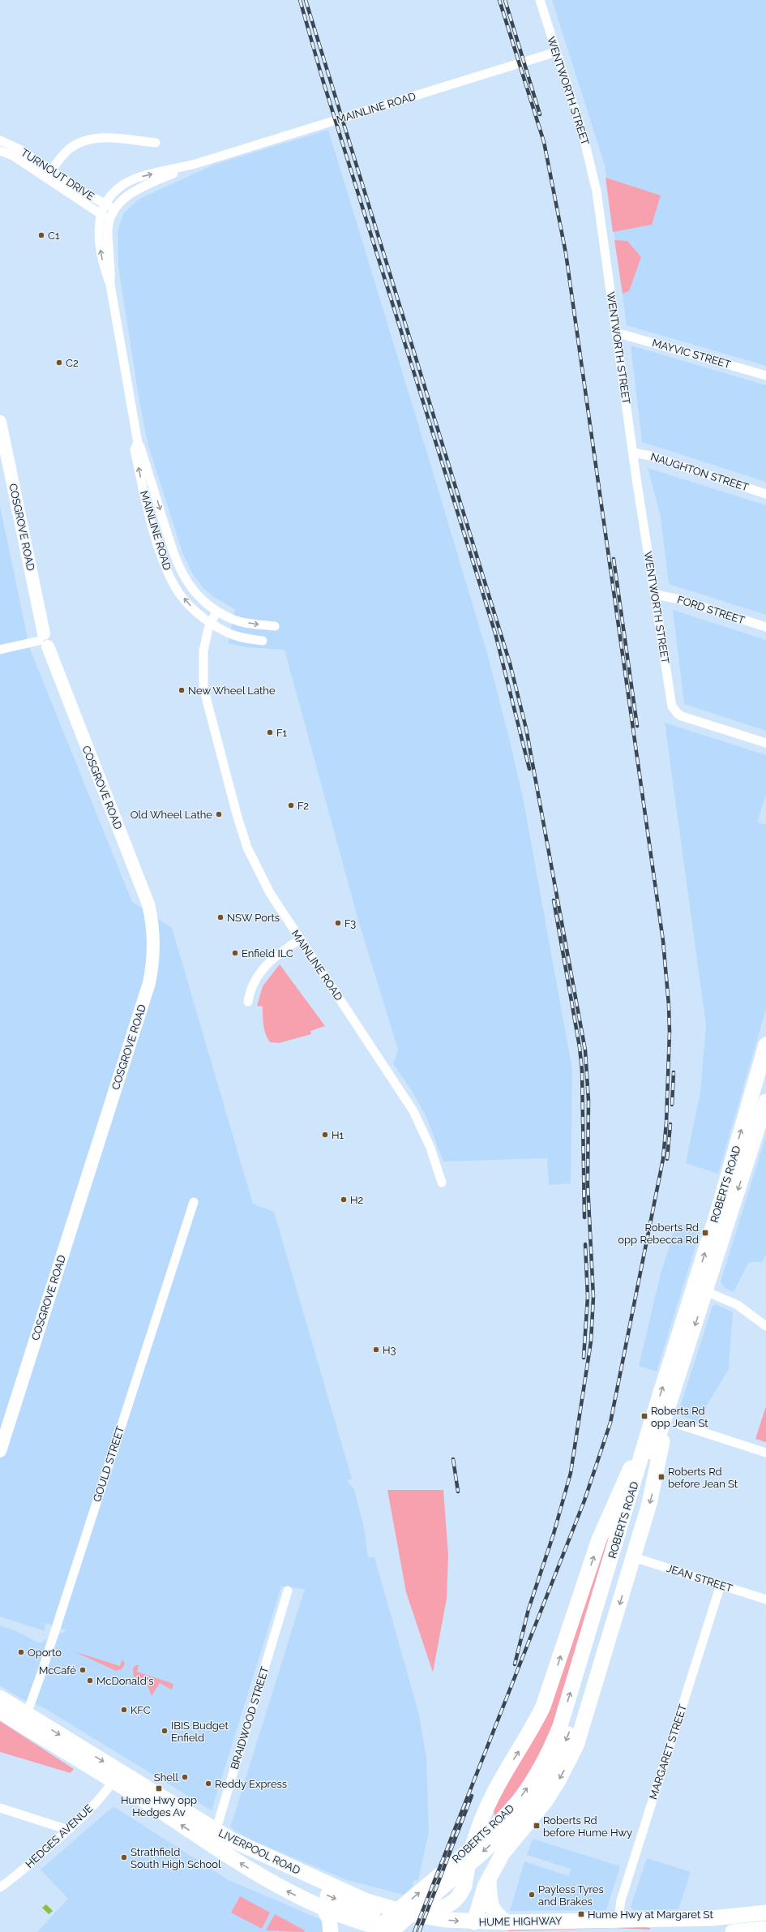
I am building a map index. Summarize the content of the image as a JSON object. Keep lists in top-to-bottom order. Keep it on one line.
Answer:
{"streets":{"highway":["ROBERTS ROAD","LIVERPOOL ROAD","HUME HIGHWAY"],"main road":["COSGROVE ROAD"],"street":["WENTWORTH STREET","MAINLINE ROAD","TURNOUT DRIVE","MAYVIC STREET","NAUGHTON STREET","FORD STREET","GOULD STREET","JEAN STREET","BRAIDWOOD STREET","MARGARET STREET","HEDGES AVENUE"]},"crossings":[["WENTWORTH STREET","MAINLINE ROAD"],["WENTWORTH STREET","MAYVIC STREET"],["WENTWORTH STREET","NAUGHTON STREET"],["WENTWORTH STREET","FORD STREET"],["MAINLINE ROAD","TURNOUT DRIVE"],["GOULD STREET","LIVERPOOL ROAD"],["JEAN STREET","MARGARET STREET"],["BRAIDWOOD STREET","LIVERPOOL ROAD"],["MARGARET STREET","HUME HIGHWAY"],["HEDGES AVENUE","LIVERPOOL ROAD"],["LIVERPOOL ROAD","HUME HIGHWAY"]],"places":{"other":["C1","C2","New Wheel Lathe","F1","F2","Old Wheel Lathe","NSW Ports","F3","Enfield ILC","H1","H2","H3","Oporto","McCafé","McDonald's","KFC","IBIS Budget Enfield","Shell","Reddy Express","Strathfield South High School","Payless Tyres and Brakes"],"transit":["Roberts Rd opp Rebecca Rd","Roberts Rd opp Jean St","Roberts Rd before Jean St","Hume Hwy opp Hedges Av","Roberts Rd before Hume Hwy","Hume Hwy at Margaret St"]}}
